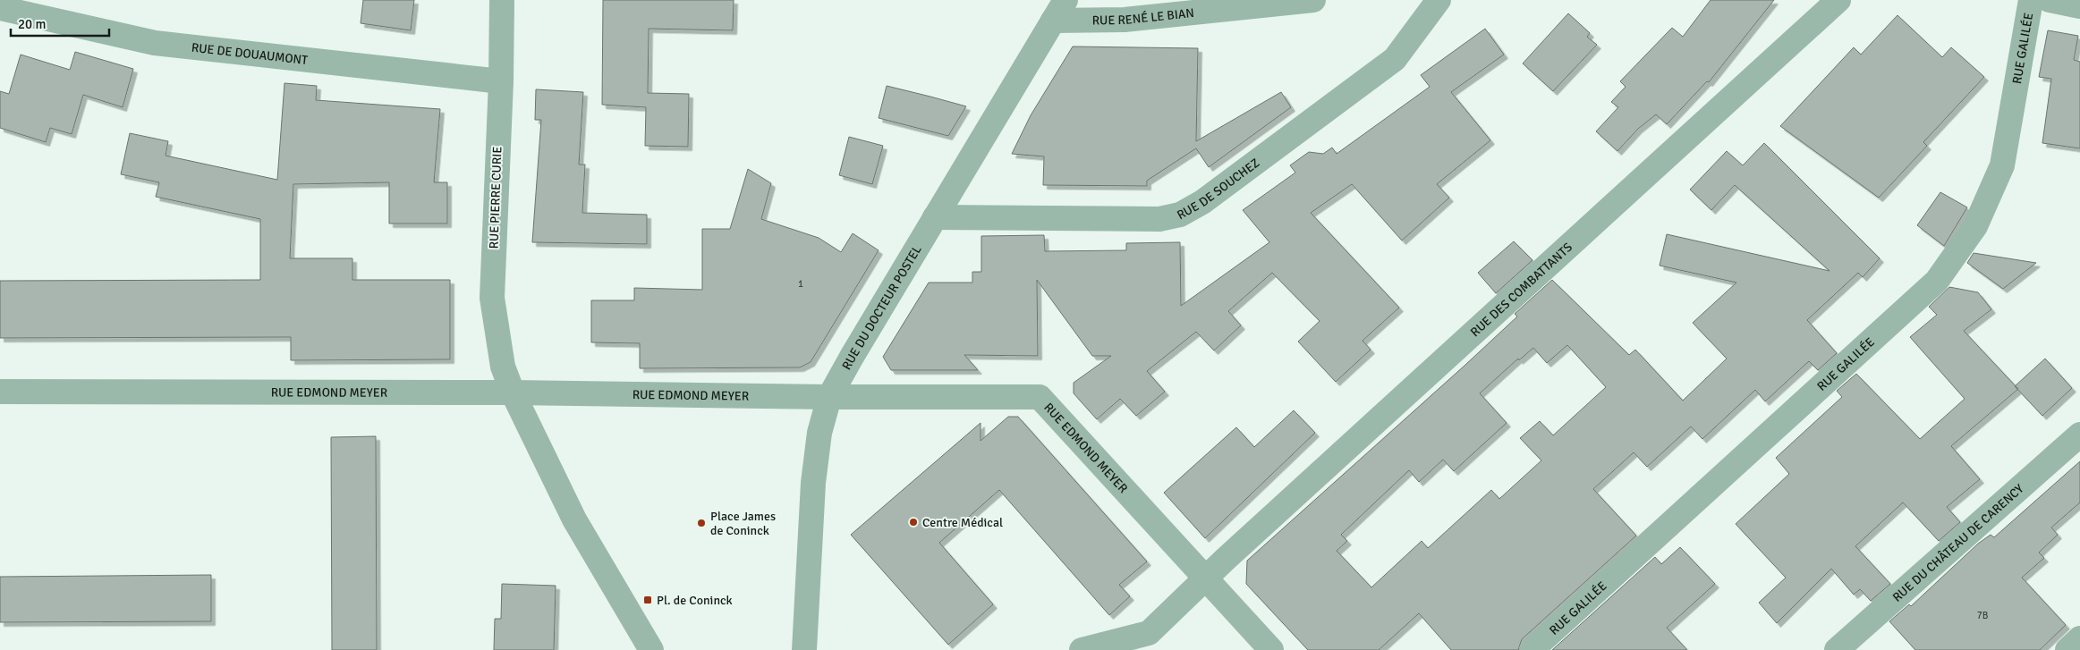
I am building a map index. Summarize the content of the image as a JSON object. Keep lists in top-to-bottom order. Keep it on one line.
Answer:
{"streets":{"street":["RUE RENÉ LE BIAN","RUE GALILÉE","RUE DE DOUAUMONT","RUE DE SOUCHEZ","RUE PIERRE CURIE","RUE DES COMBATTANTS","RUE DU DOCTEUR POSTEL","RUE EDMOND MEYER","RUE DU CHÂTEAU DE CARENCY"]},"crossings":[["RUE RENÉ LE BIAN","RUE DU DOCTEUR POSTEL"],["RUE DE DOUAUMONT","RUE PIERRE CURIE"],["RUE DE SOUCHEZ","RUE DU DOCTEUR POSTEL"],["RUE PIERRE CURIE","RUE EDMOND MEYER"],["RUE DES COMBATTANTS","RUE EDMOND MEYER"],["RUE DU DOCTEUR POSTEL","RUE EDMOND MEYER"]],"places":{"other":["Centre Médical","Place James de Coninck"],"transit":["Pl. de Coninck"]},"house_numbers":["1","7B"],"scale_bar":"20 m"}
